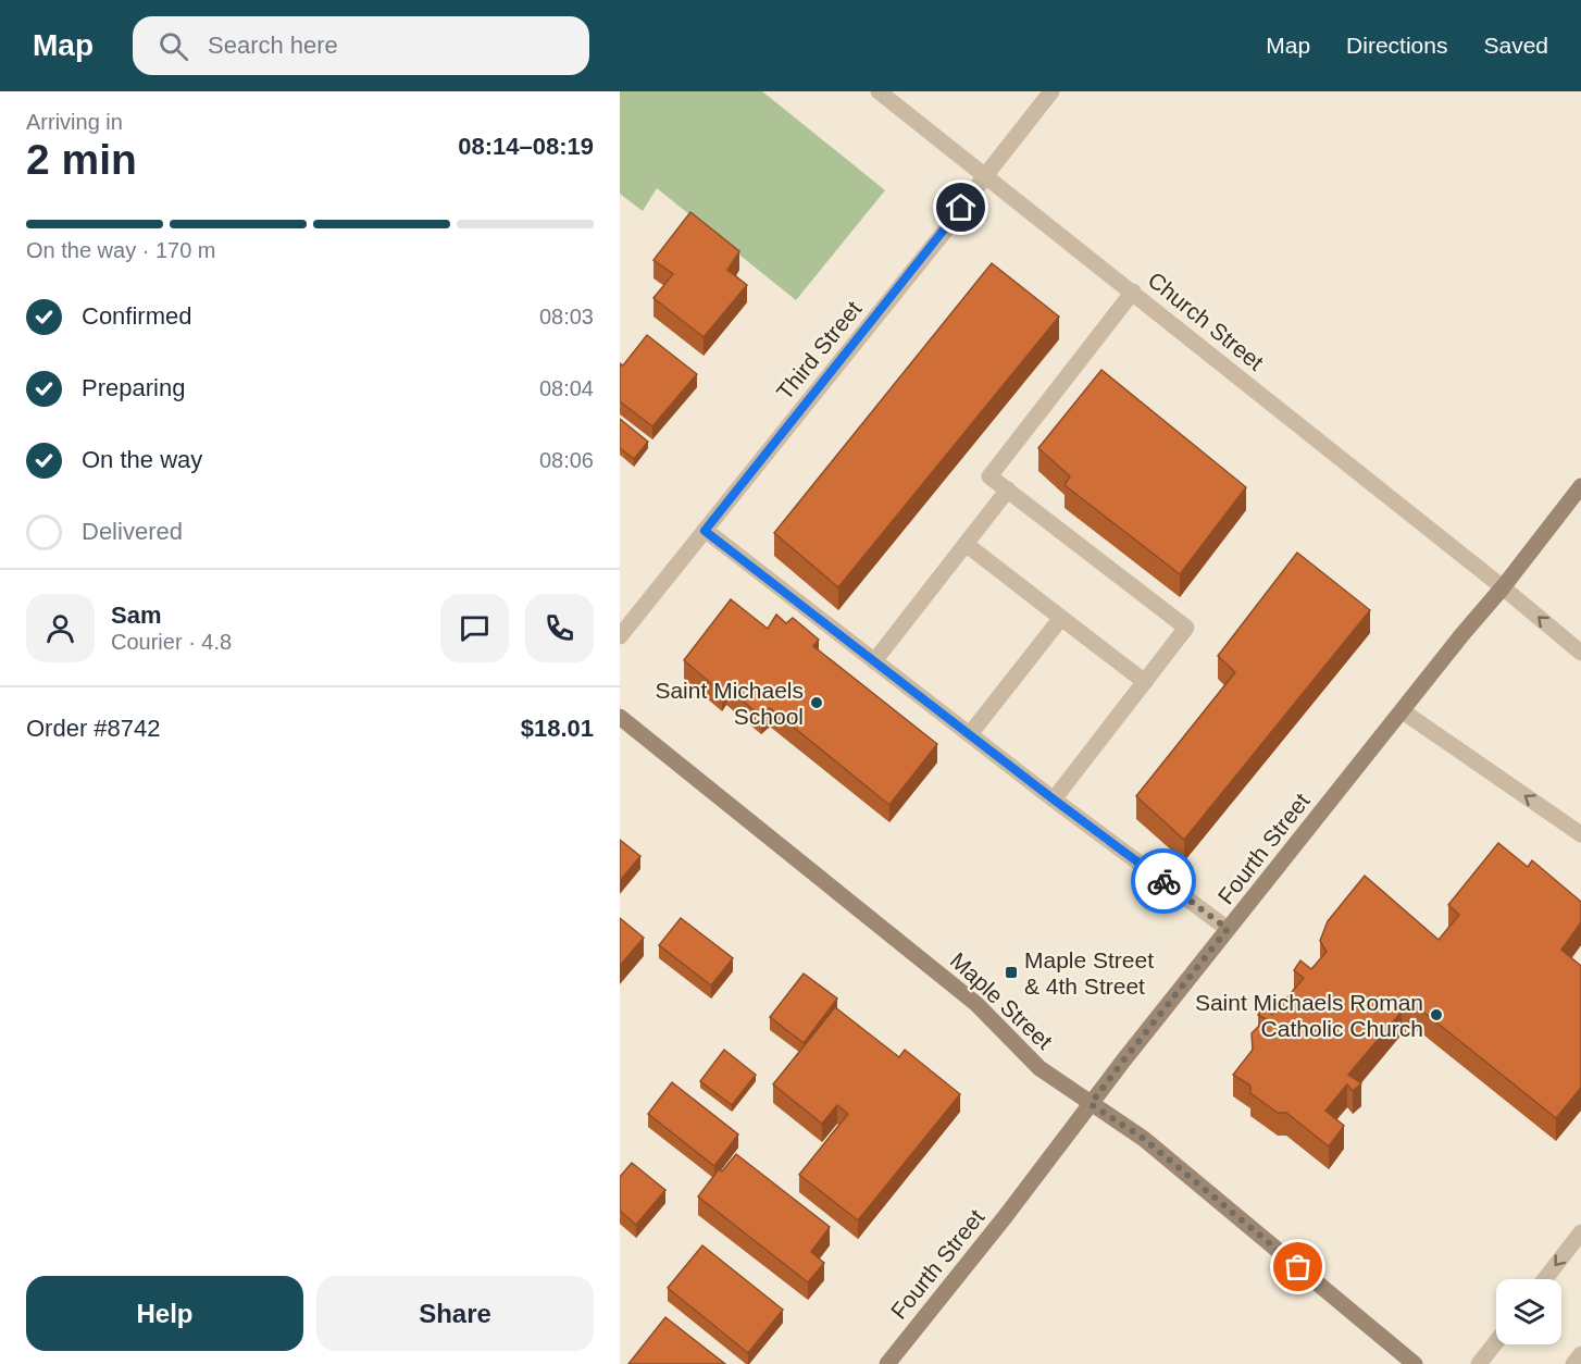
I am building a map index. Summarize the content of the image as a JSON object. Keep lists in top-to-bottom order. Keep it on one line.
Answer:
{"streets":{"street":["Church Street","Third Street","Fourth Street","Maple Street"]},"crossings":[["Church Street","Third Street"],["Church Street","Fourth Street"],["Fourth Street","Maple Street"]],"places":{"other":["Saint Michaels School","Saint Michaels Roman Catholic Church"],"transit":["Maple Street & 4th Street"]},"page":{"header":"Map","search":"Search here","nav":["Map","Directions","Saved"],"heading":["2 min","Arriving in","08:14–08:19"],"panel":["Sam","Courier · 4.8","Order #8742","$18.01"],"bar":"On the way · 170 m","list":[["Confirmed","08:03"],["Preparing","08:04"],["On the way","08:06"],"Delivered"],"buttons":["Help","Share"]}}
